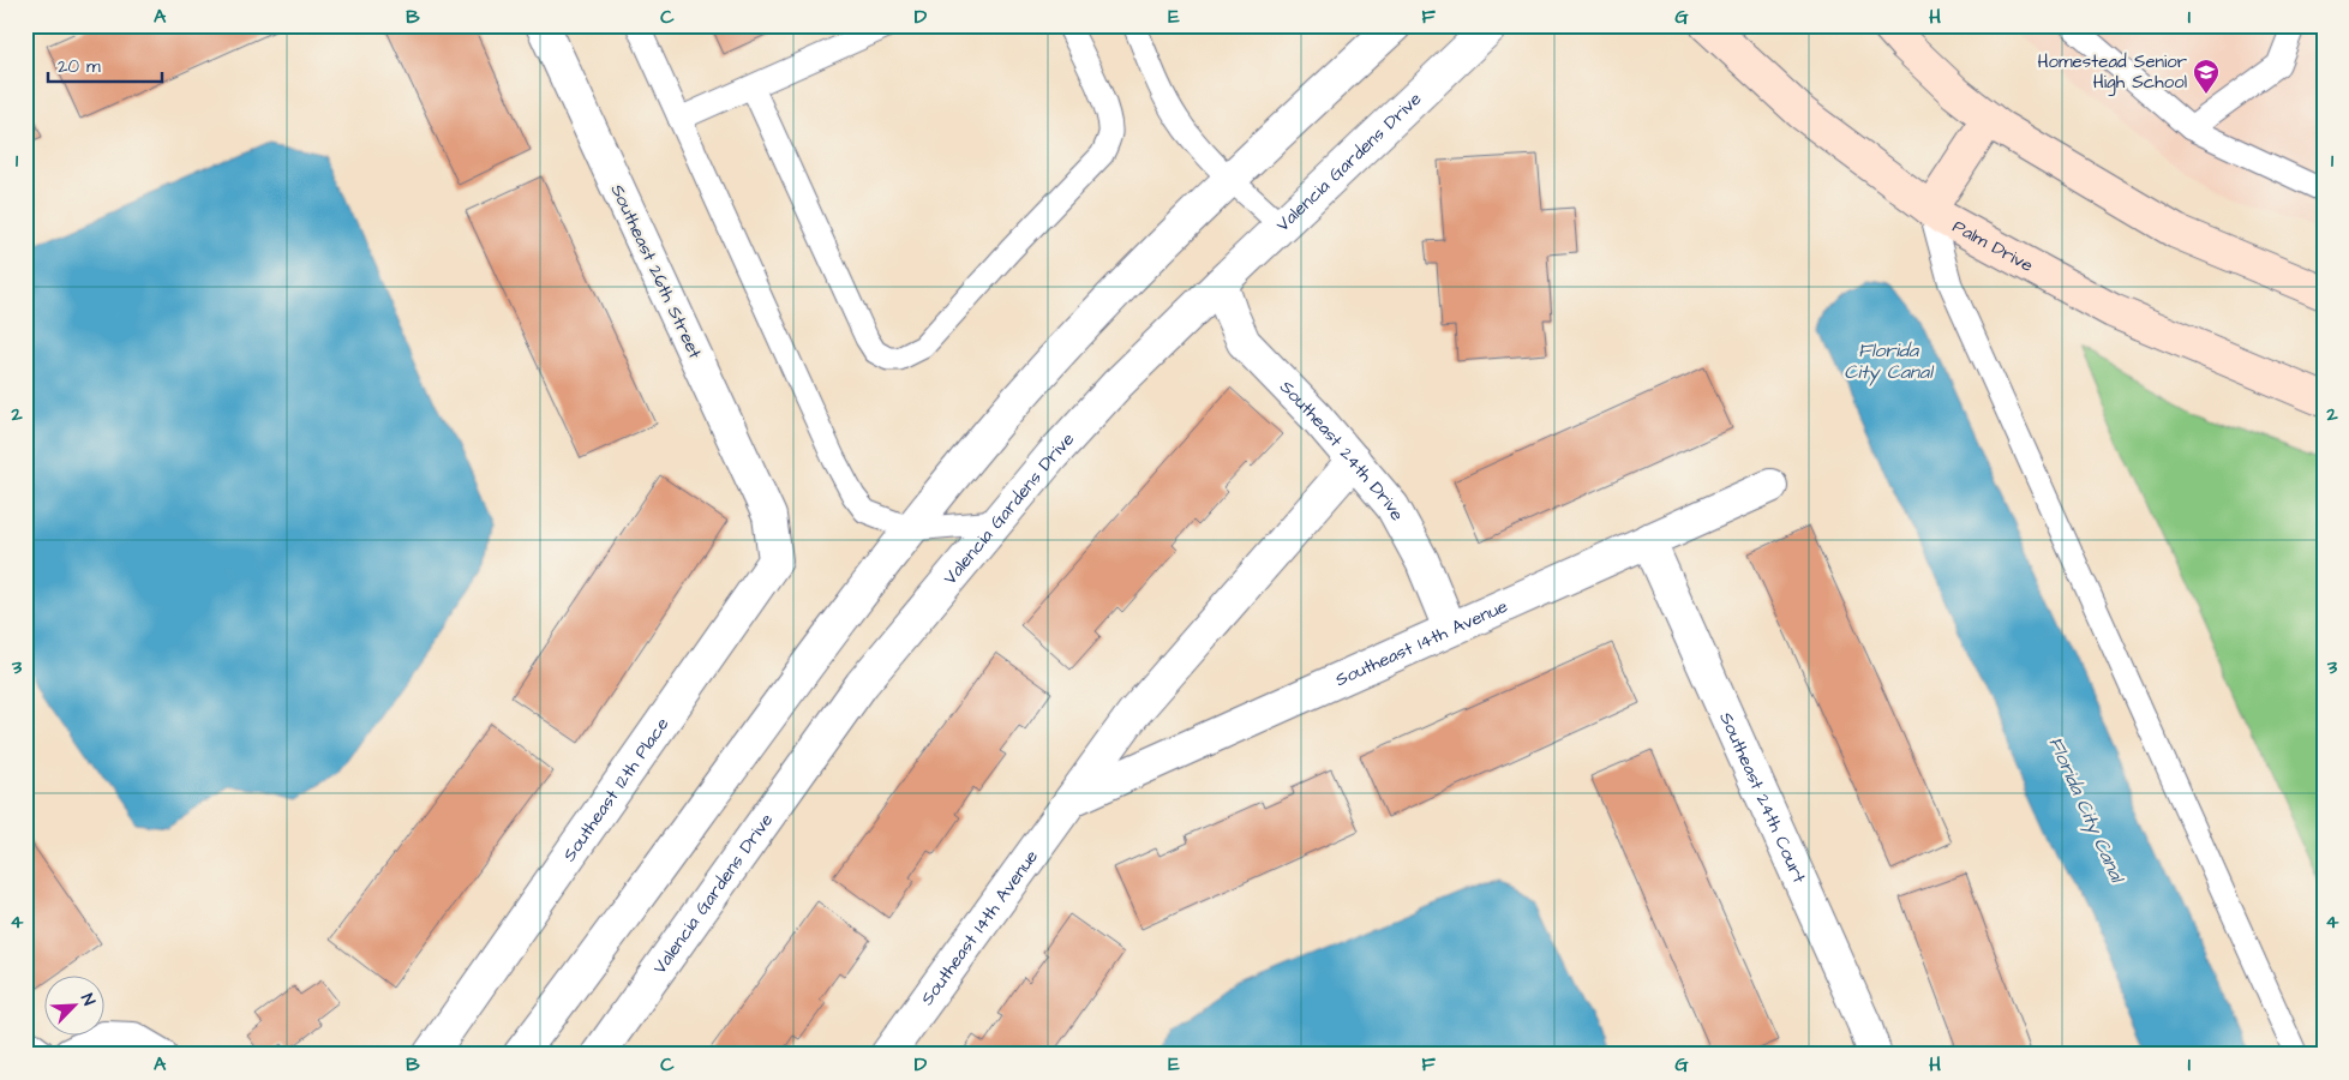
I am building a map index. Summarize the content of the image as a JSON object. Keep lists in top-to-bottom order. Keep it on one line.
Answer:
{"streets":{"main road":["Palm Drive"],"street":["Valencia Gardens Drive","Southeast 26th Street","Southeast 24th Drive","Southeast 14th Avenue","Southeast 12th Place","Southeast 24th Court"]},"crossings":[["Valencia Gardens Drive","Southeast 24th Drive"],["Southeast 26th Street","Southeast 12th Place"],["Southeast 24th Drive","Southeast 14th Avenue"],["Southeast 14th Avenue","Southeast 24th Court"]],"water":["Florida City Canal"],"places":{"school or university":["Homestead Senior High School"]},"scale_bar":"20 m","north":"top right","grid":{"columns":["A","B","C","D","E","F","G","H","I"],"rows":["1","2","3","4"]}}
